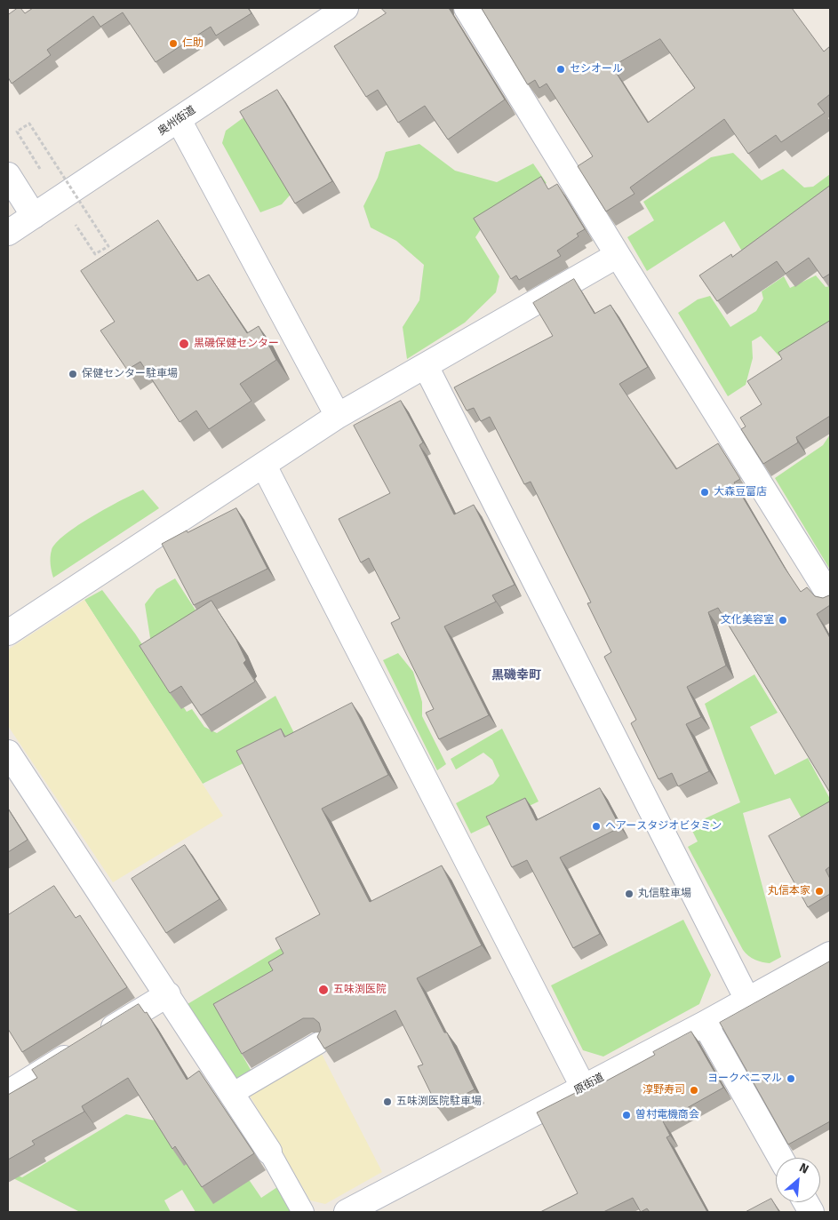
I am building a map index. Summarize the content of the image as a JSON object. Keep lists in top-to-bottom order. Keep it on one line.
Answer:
{"streets":{"street":["奥州街道","原街道"]},"districts":["黒磯幸町"],"places":["仁助","セシオール","黒磯保健センター","保健センター駐車場","大森豆富店","文化美容室","ヘアースタジオビタミン","丸信本家","丸信駐車場","五味渕医院","ヨークベニマル","淳野寿司","五味渕医院駐車場","曽村電機商会"],"north":"top right"}
